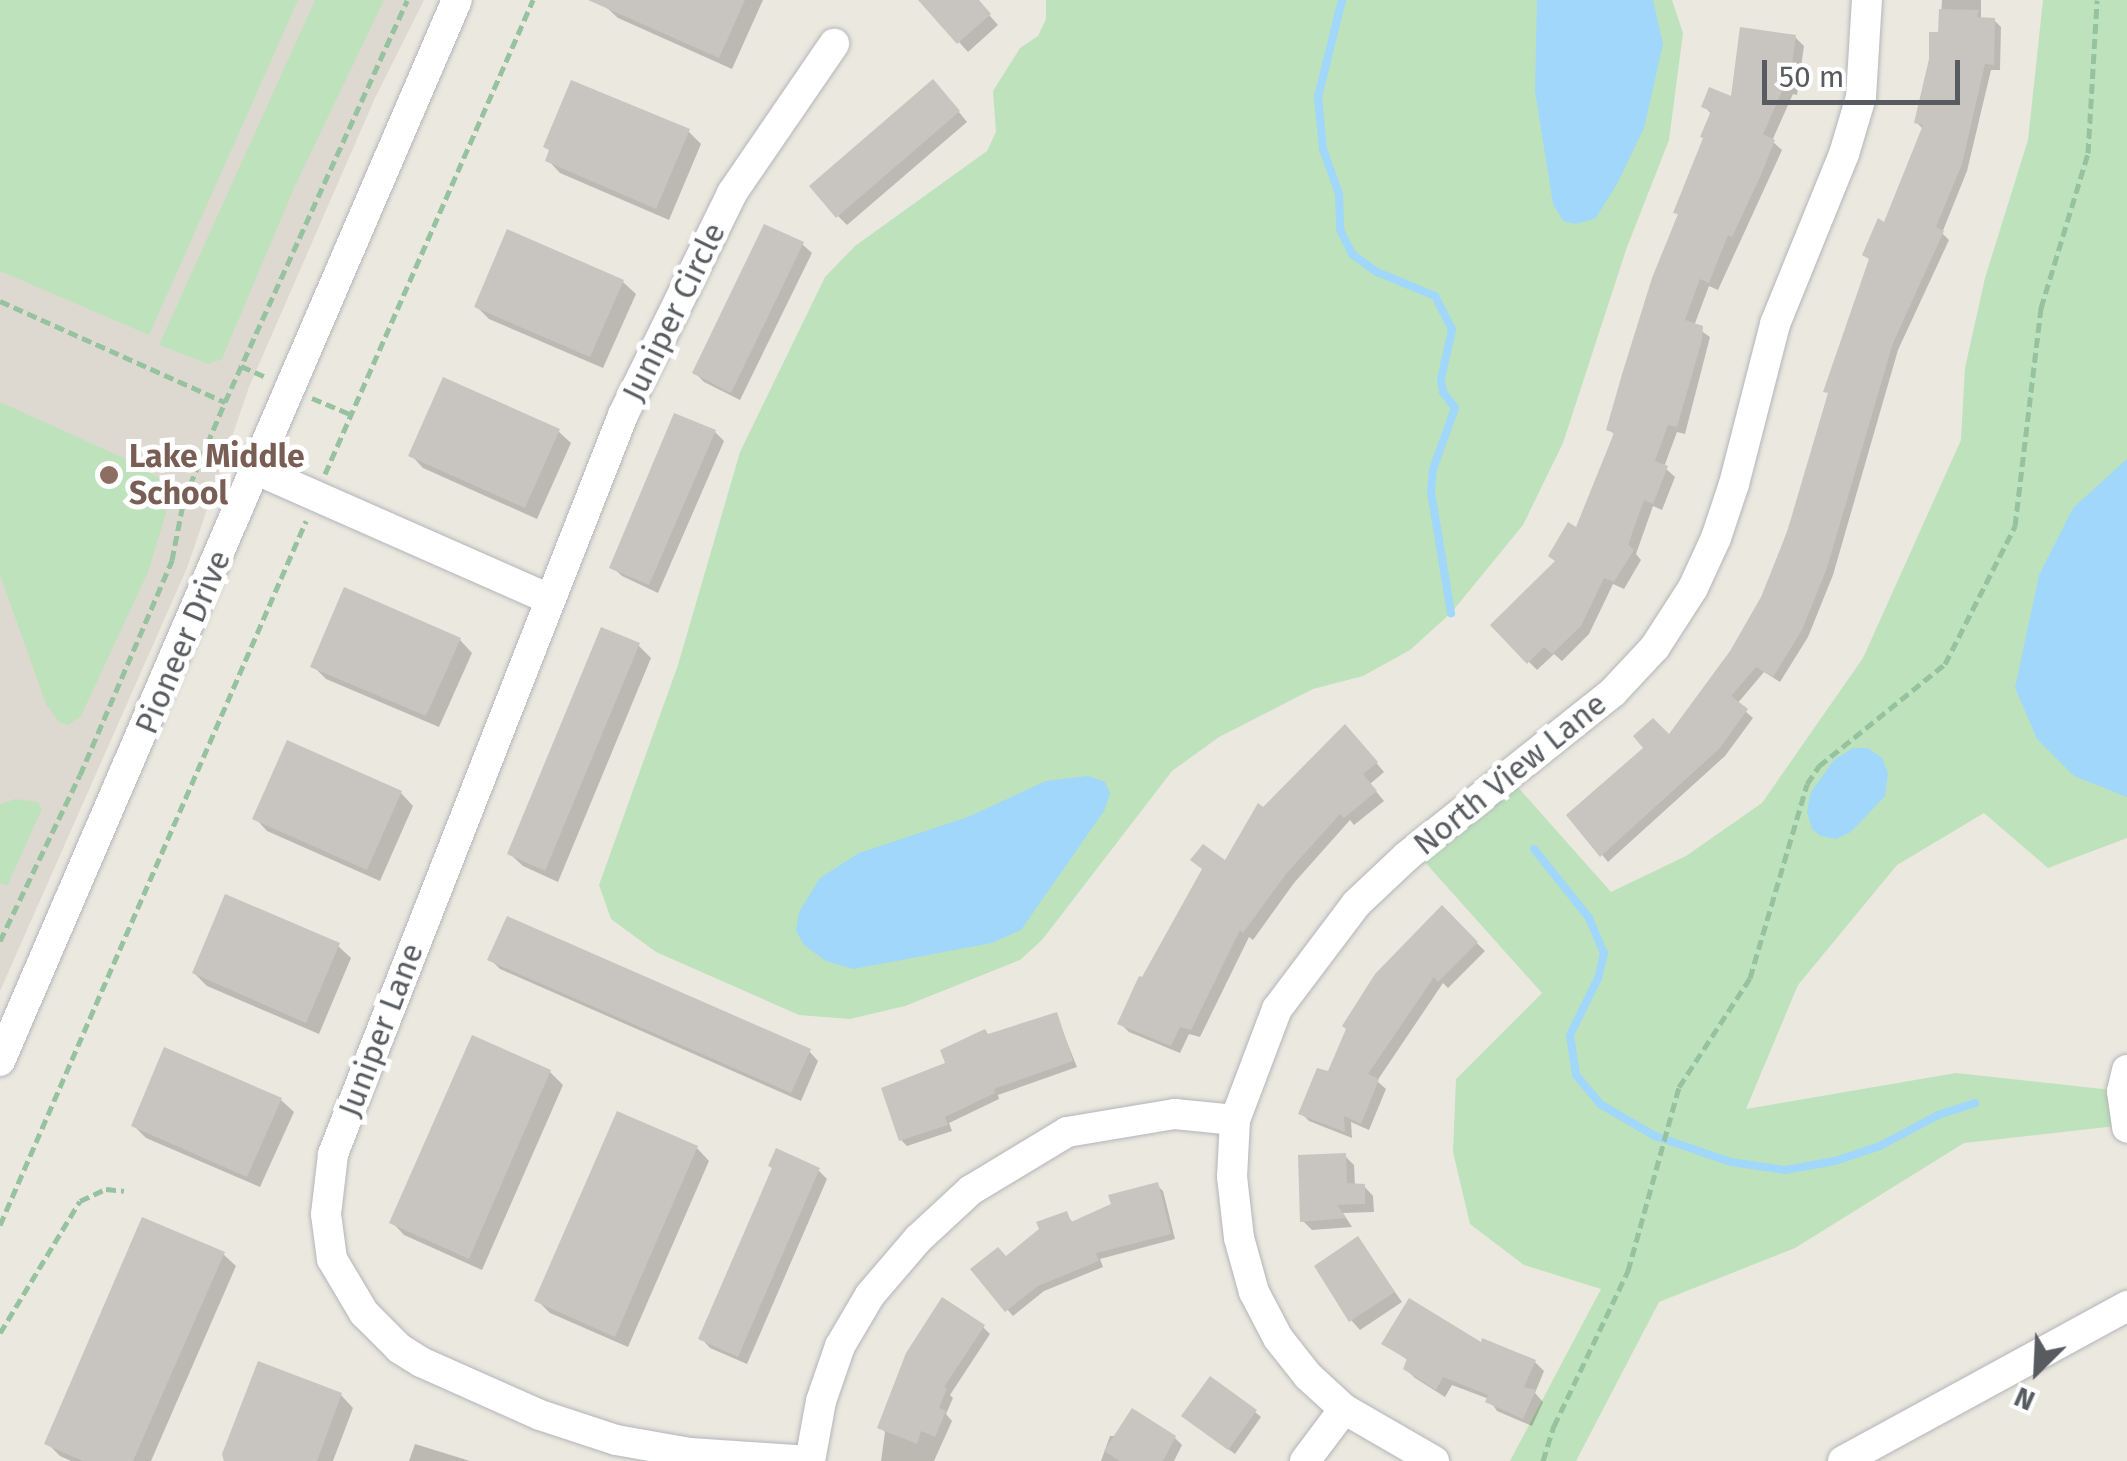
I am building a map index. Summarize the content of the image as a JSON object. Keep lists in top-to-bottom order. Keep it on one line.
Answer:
{"streets":{"street":["Juniper Circle","Pioneer Drive","North View Lane","Juniper Lane"]},"crossings":[["Juniper Circle","Juniper Lane"]],"places":["Lake Middle School"],"scale_bar":"50 m","north":"bottom left"}
